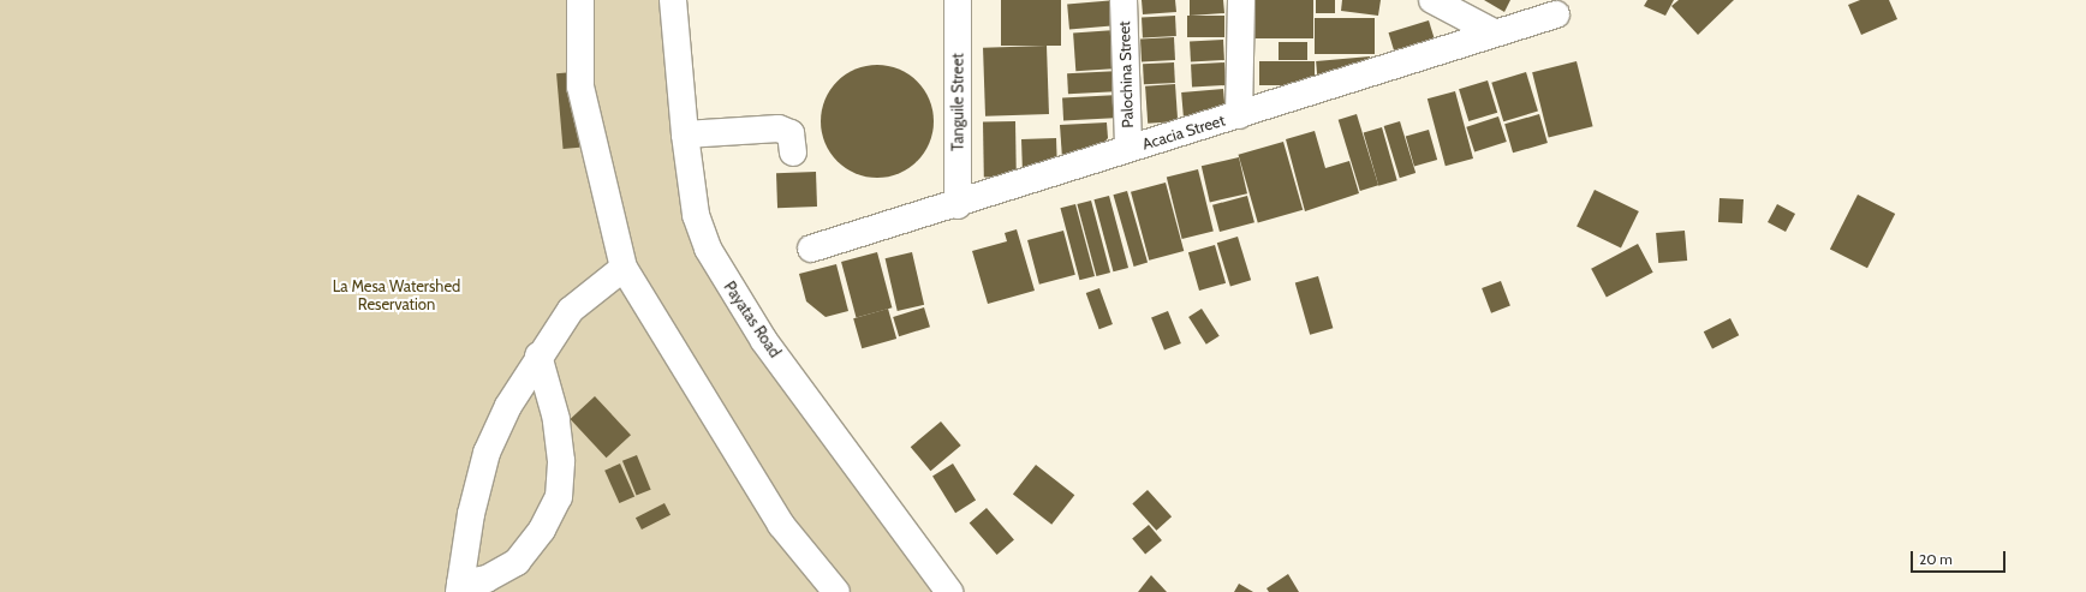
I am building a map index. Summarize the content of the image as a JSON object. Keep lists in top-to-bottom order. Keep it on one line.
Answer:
{"streets":{"street":["Palochina Street","Tanguile Street","Acacia Street","Payatas Road"]},"crossings":[["Palochina Street","Acacia Street"],["Tanguile Street","Acacia Street"]],"parks":["La Mesa Watershed Reservation"],"scale_bar":"20 m"}
